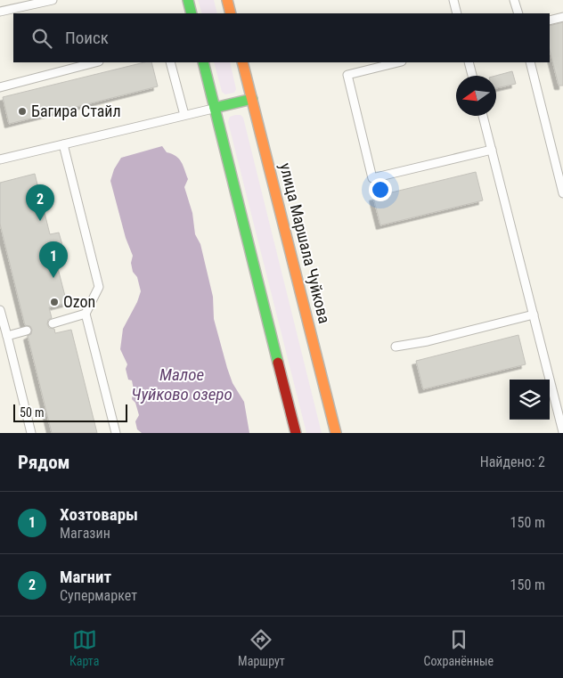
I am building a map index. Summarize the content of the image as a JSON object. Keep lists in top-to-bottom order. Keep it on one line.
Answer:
{"streets":{"main road":["улица Маршала Чуйкова"]},"water":["Малое Чуйково озеро"],"places":["Багира Стайл","Ozon"],"scale_bar":"50 m","north":"left","page":{"search":"Поиск","pins":["2","1"],"scale":"50 m","heading":["Рядом","Найдено: 2"],"list":[{"mark":"1","name":"Хозтовары","note":"Магазин","value":"150 m"},{"mark":"2","name":"Магнит","note":"Супермаркет","value":"150 m"}],"nav":["Карта","Маршрут","Сохранённые"]}}
